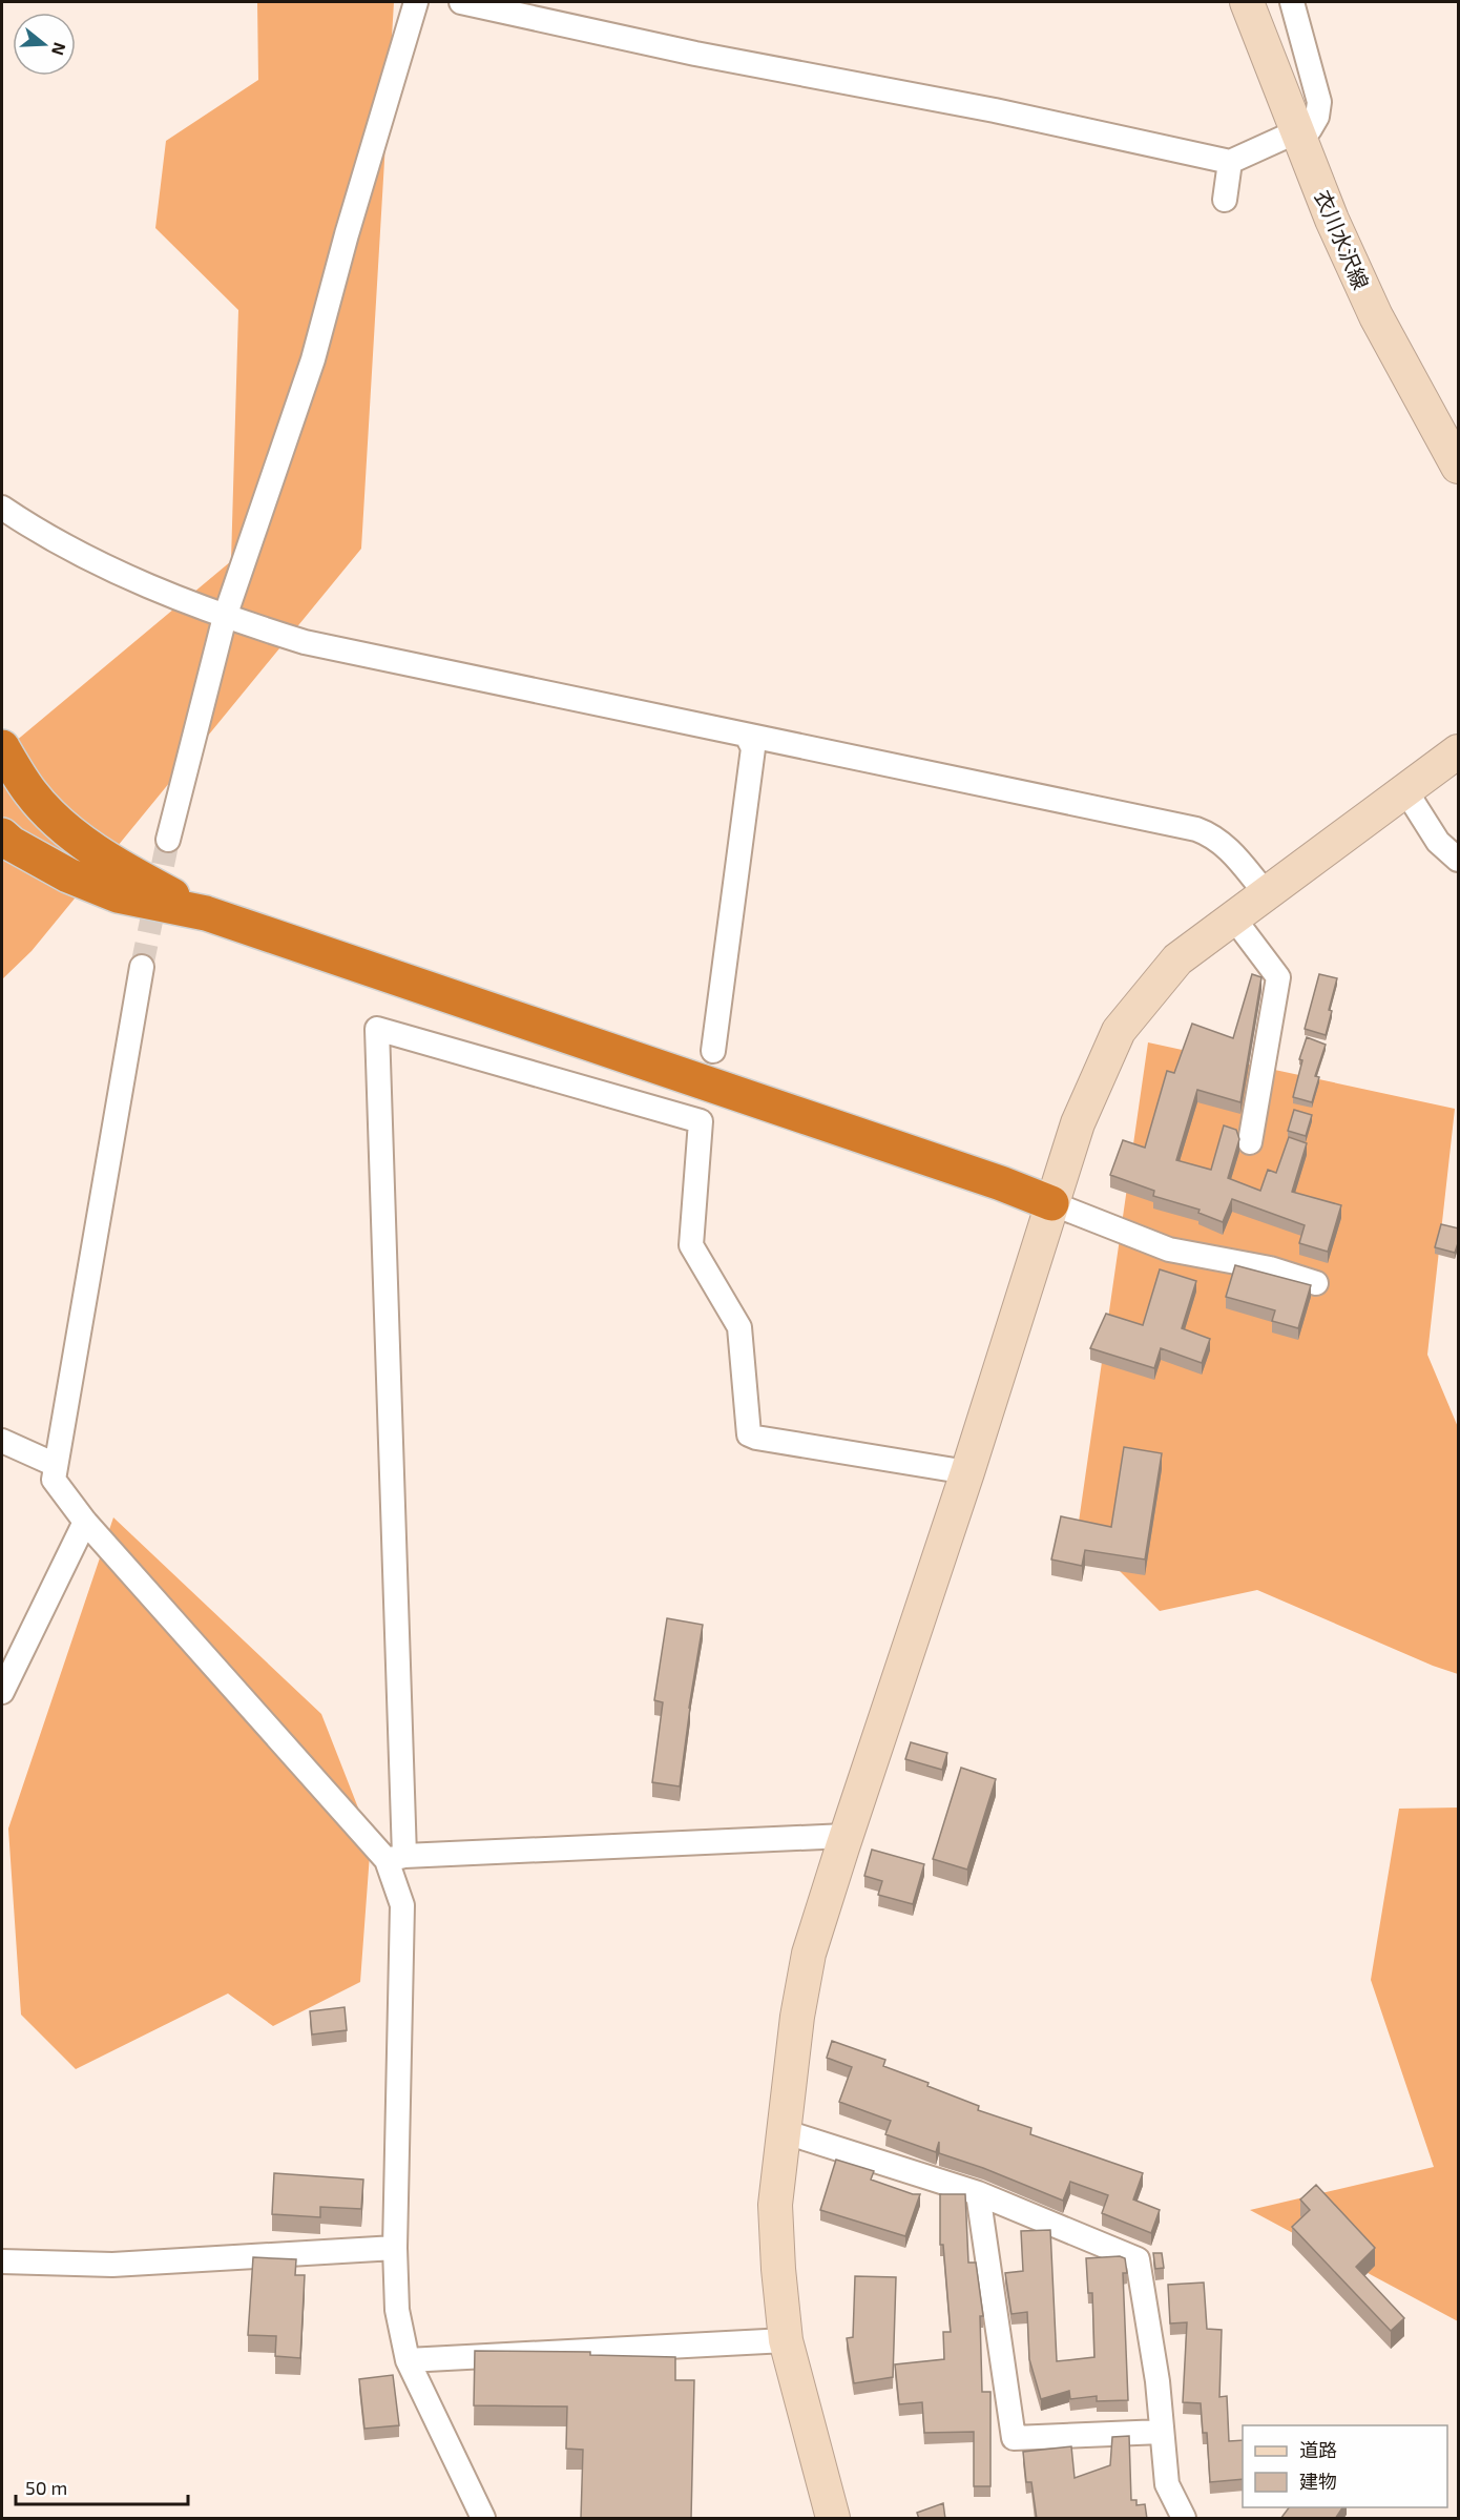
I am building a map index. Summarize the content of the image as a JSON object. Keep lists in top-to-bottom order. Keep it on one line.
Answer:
{"streets":{"street":["衣川水沢線"]},"legend":["道路","建物"],"scale_bar":"50 m","north":"right"}
